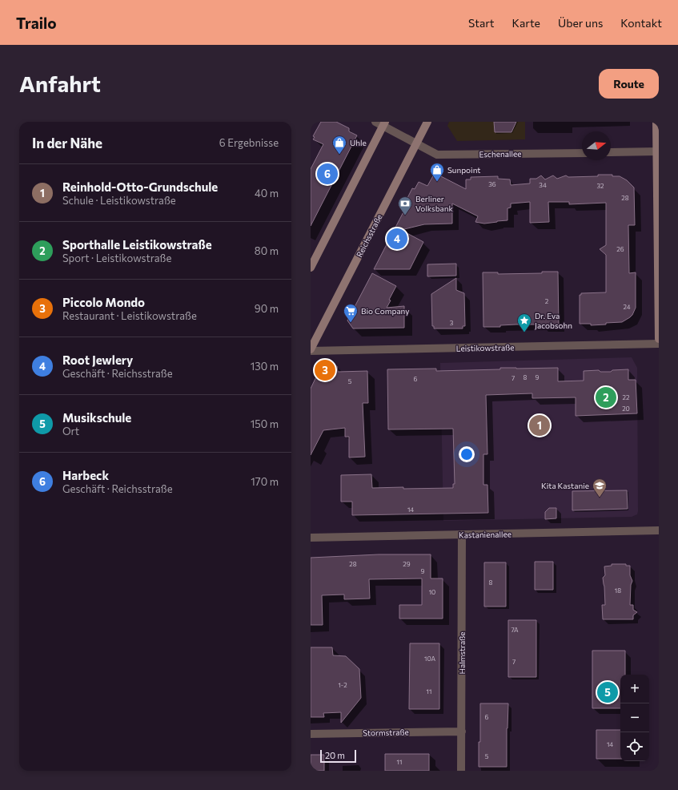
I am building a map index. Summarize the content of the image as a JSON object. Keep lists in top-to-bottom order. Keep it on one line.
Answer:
{"streets":{"main road":["Reichsstraße"],"street":["Eschenallee","Leistikowstraße","Kastanienallee","Halmstraße","Stormstraße"]},"crossings":[["Eschenallee","Reichsstraße"],["Reichsstraße","Leistikowstraße"],["Kastanienallee","Halmstraße"],["Halmstraße","Stormstraße"]],"places":{"shop":["Uhle","Sunpoint"],"bank":["Berliner Volksbank"],"supermarket":["Bio Company"],"place":["Dr. Eva Jacobsohn"],"school or university":["Kita Kastanie"]},"house_numbers":["36","34","32","28","26","2","24","3","8","9","7","6","5","22","20","14","28","29","9","8","18","10","7A","10A","7","1-2","11","6","14","5","11"],"scale_bar":"20 m","north":"right","page":{"header":"Trailo","nav":["Start","Karte","Über uns","Kontakt"],"buttons":"Route","title":"Anfahrt","heading":["In der Nähe","6 Ergebnisse"],"pins":["6","4","3","2","1","5"],"list":[{"mark":"1","name":"Reinhold-Otto-Grundschule","note":"Schule · Leistikowstraße","value":"40 m"},{"mark":"2","name":"Sporthalle Leistikowstraße","note":"Sport · Leistikowstraße","value":"80 m"},{"mark":"3","name":"Piccolo Mondo","note":"Restaurant · Leistikowstraße","value":"90 m"},{"mark":"4","name":"Root Jewlery","note":"Geschäft · Reichsstraße","value":"130 m"},{"mark":"5","name":"Musikschule","note":"Ort","value":"150 m"},{"mark":"6","name":"Harbeck","note":"Geschäft · Reichsstraße","value":"170 m"}],"map_buttons":["+","−"],"scale":"20 m"}}
